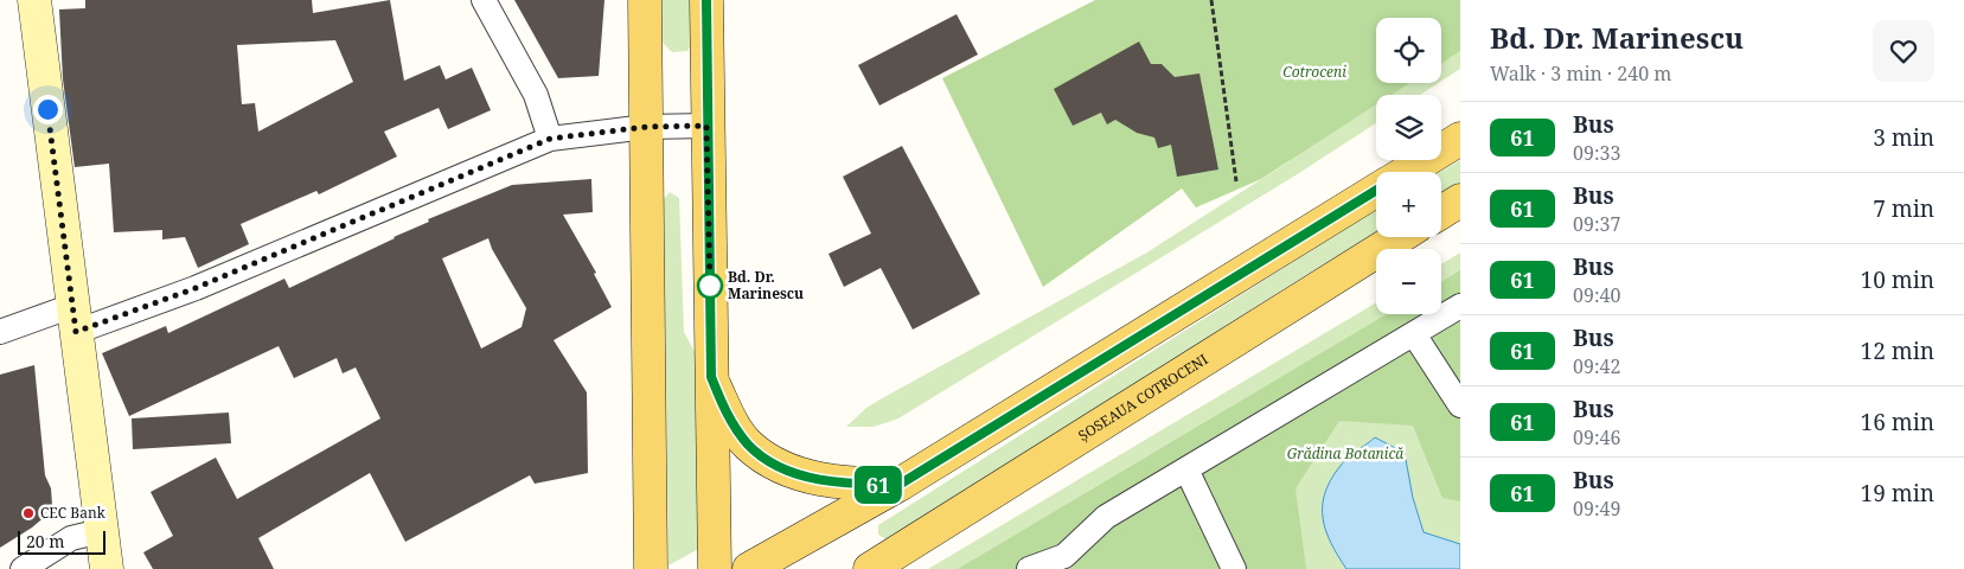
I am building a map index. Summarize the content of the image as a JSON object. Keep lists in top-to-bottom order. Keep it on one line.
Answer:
{"streets":{"main road":["ȘOSEAUA COTROCENI"]},"parks":["Cotroceni","Grădina Botanică"],"places":["Bd. Dr. Marinescu","CEC Bank"],"lines":["bus line 61"],"scale_bar":"20 m","page":{"on_map":"61","heading":["Bd. Dr. Marinescu","Walk · 3 min · 240 m"],"map_buttons":["+","−"],"list":[{"mark":"61","name":"Bus","note":"09:33","value":"3 min"},{"mark":"61","name":"Bus","note":"09:37","value":"7 min"},{"mark":"61","name":"Bus","note":"09:40","value":"10 min"},{"mark":"61","name":"Bus","note":"09:42","value":"12 min"},{"mark":"61","name":"Bus","note":"09:46","value":"16 min"},{"mark":"61","name":"Bus","note":"09:49","value":"19 min"}],"scale":"20 m"}}
